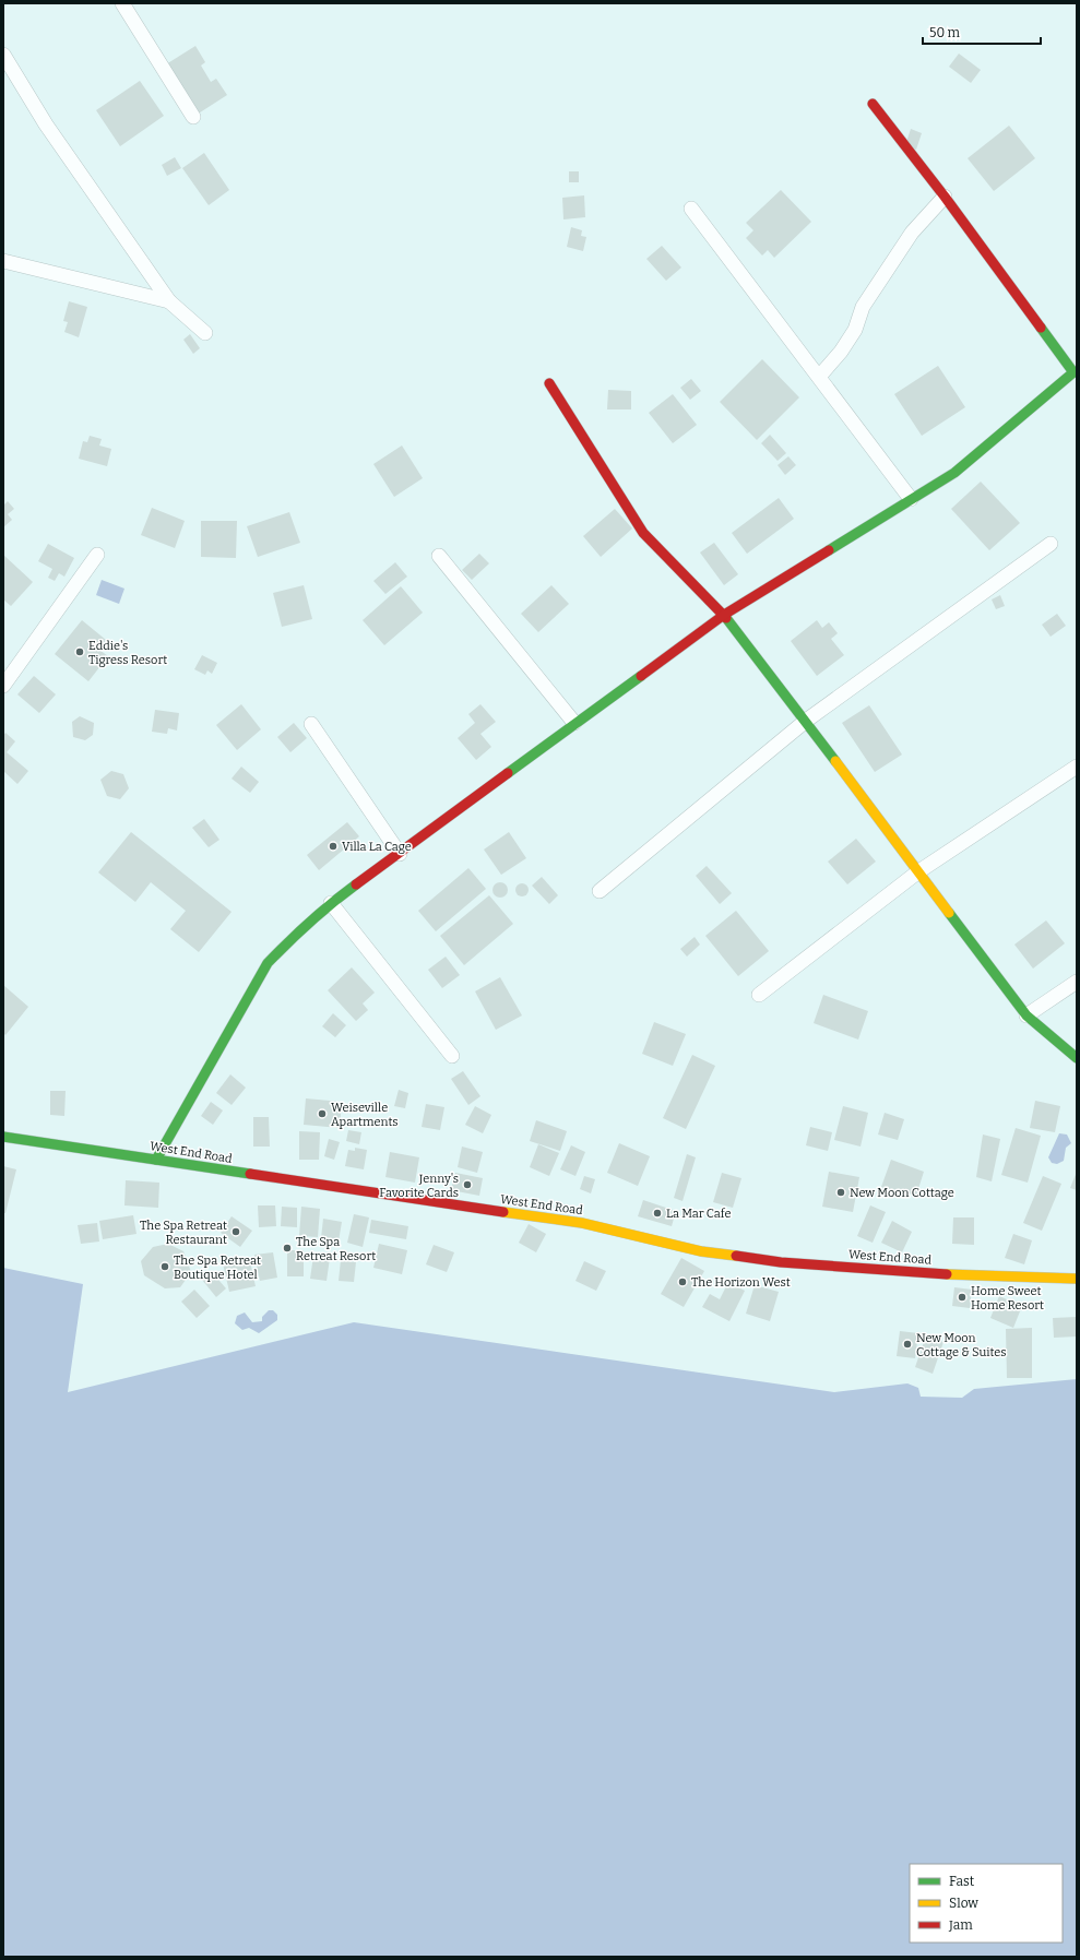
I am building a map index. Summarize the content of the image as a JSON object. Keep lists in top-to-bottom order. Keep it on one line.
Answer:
{"streets":{"street":["West End Road"]},"places":["Eddie's Tigress Resort","Villa La Cage","Weiseville Apartments","Jenny's Favorite Cards","New Moon Cottage","La Mar Cafe","The Spa Retreat Restaurant","The Spa Retreat Resort","The Spa Retreat Boutique Hotel","The Horizon West","Home Sweet Home Resort","New Moon Cottage & Suites"],"legend":["Fast","Slow","Jam"],"scale_bar":"50 m"}
